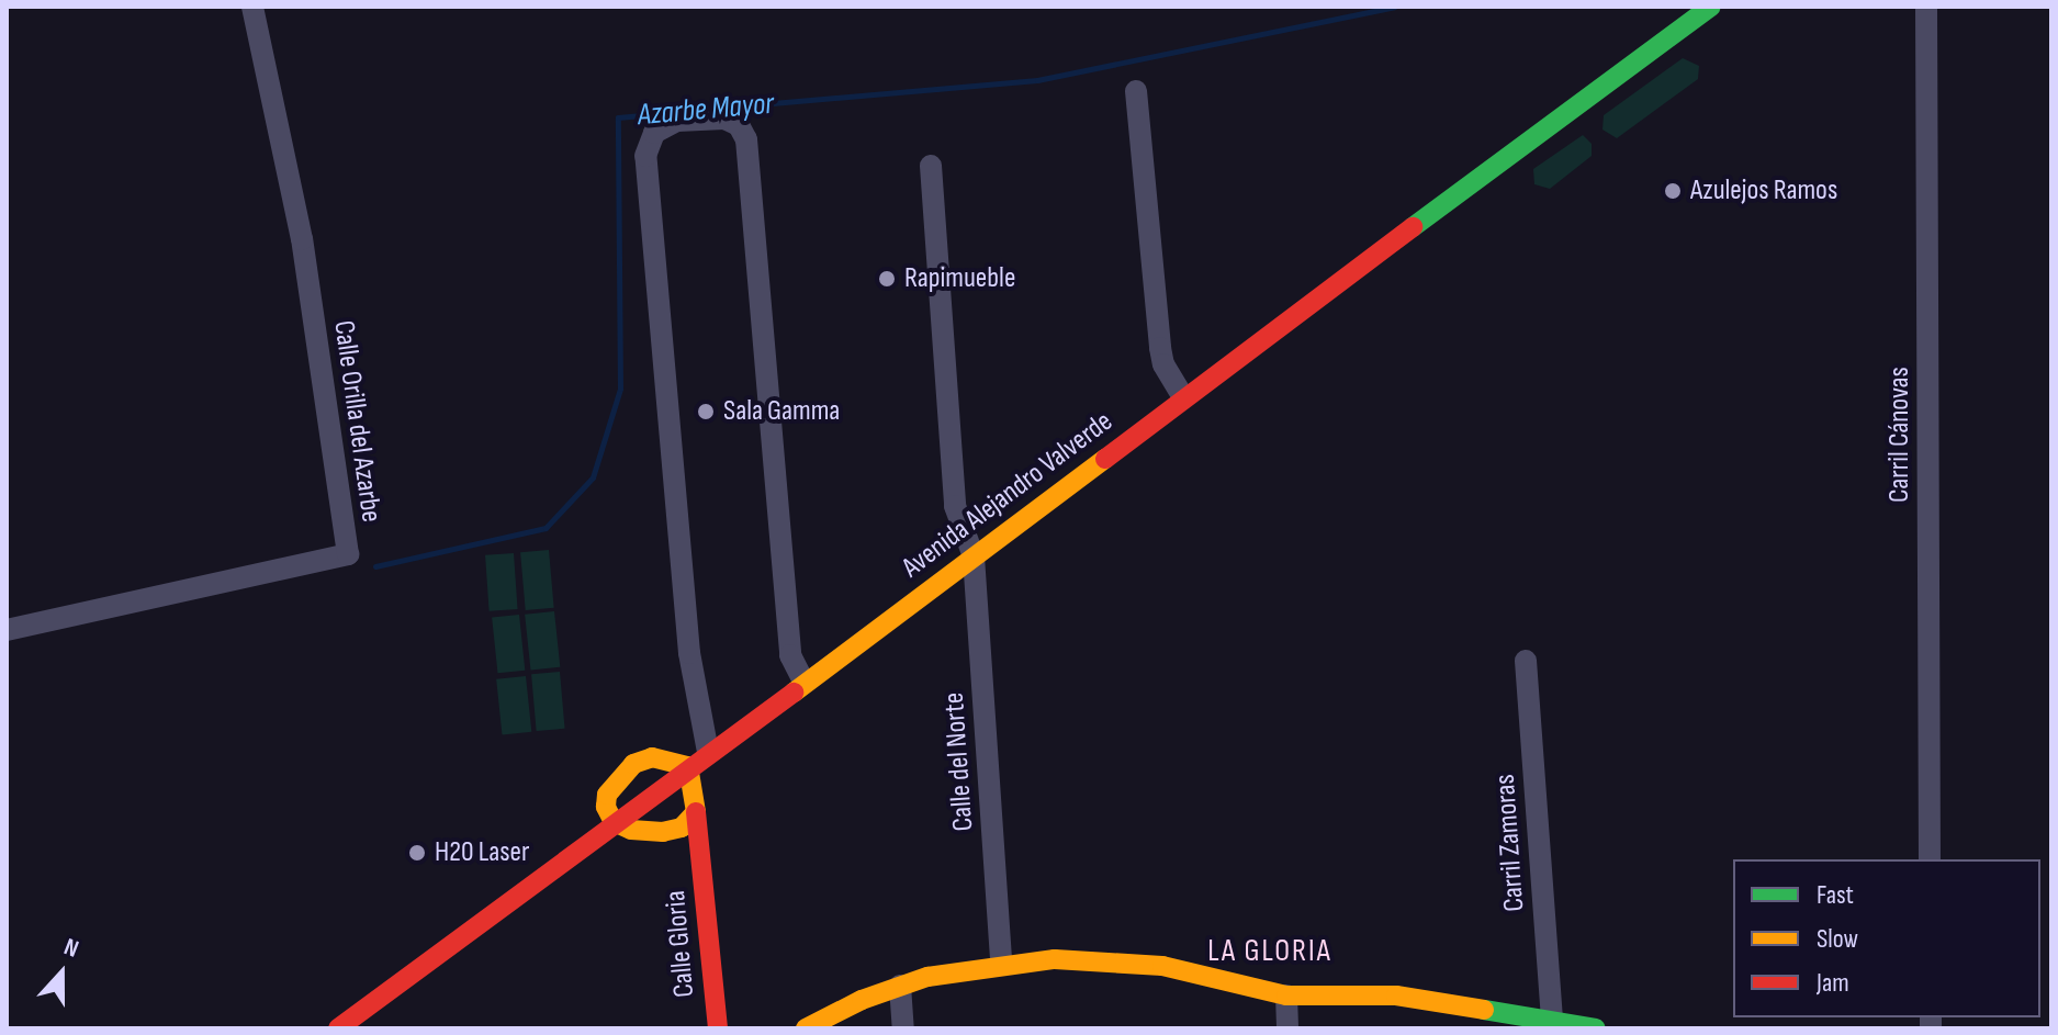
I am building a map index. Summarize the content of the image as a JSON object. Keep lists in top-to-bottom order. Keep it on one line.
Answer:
{"streets":{"main road":["Avenida Alejandro Valverde","Calle Gloria"],"street":["Calle Orilla del Azarbe","Carril Cánovas","Calle del Norte","Carril Zamoras"]},"crossings":[["Avenida Alejandro Valverde","Calle del Norte"],["Avenida Alejandro Valverde","Calle Gloria"]],"districts":["LA GLORIA"],"water":["Azarbe Mayor"],"places":["Azulejos Ramos","Rapimueble","Sala Gamma","H20 Laser"],"legend":["Fast","Slow","Jam"],"north":"top"}
